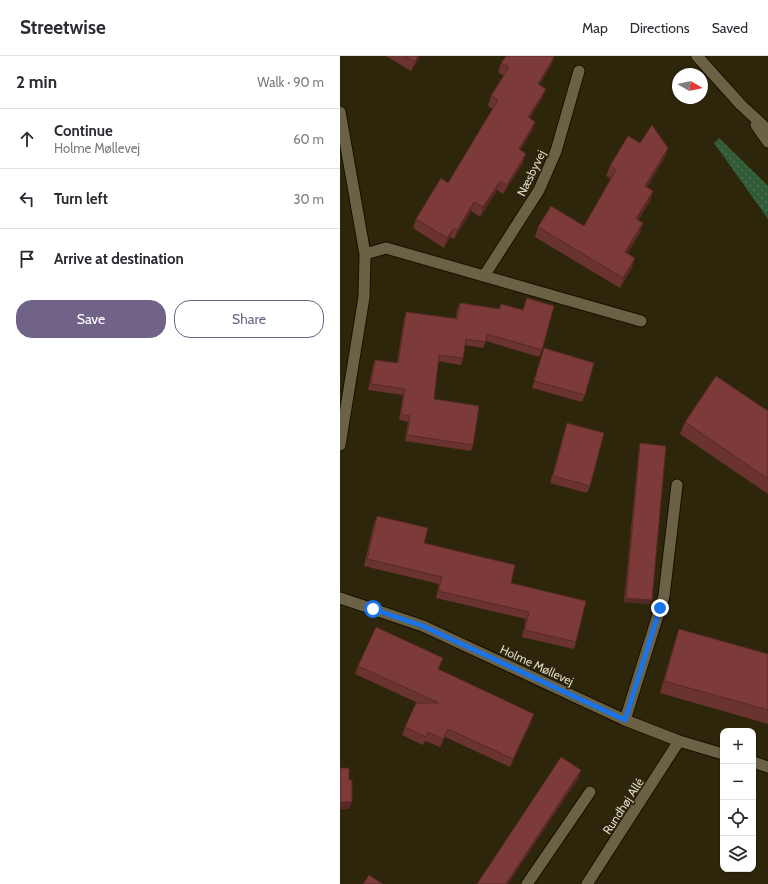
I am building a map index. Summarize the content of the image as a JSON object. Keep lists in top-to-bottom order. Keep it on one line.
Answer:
{"streets":{"street":["Næsbyvej","Holme Møllevej","Rundhøj Allé"]},"crossings":[["Holme Møllevej","Rundhøj Allé"]],"north":"right","page":{"header":"Streetwise","nav":["Map","Directions","Saved"],"heading":["2 min","Walk · 90 m"],"list":[["Continue","Holme Møllevej","60 m"],["Turn left","30 m"],"Arrive at destination"],"buttons":["Save","Share"],"map_buttons":["+","−"]}}
